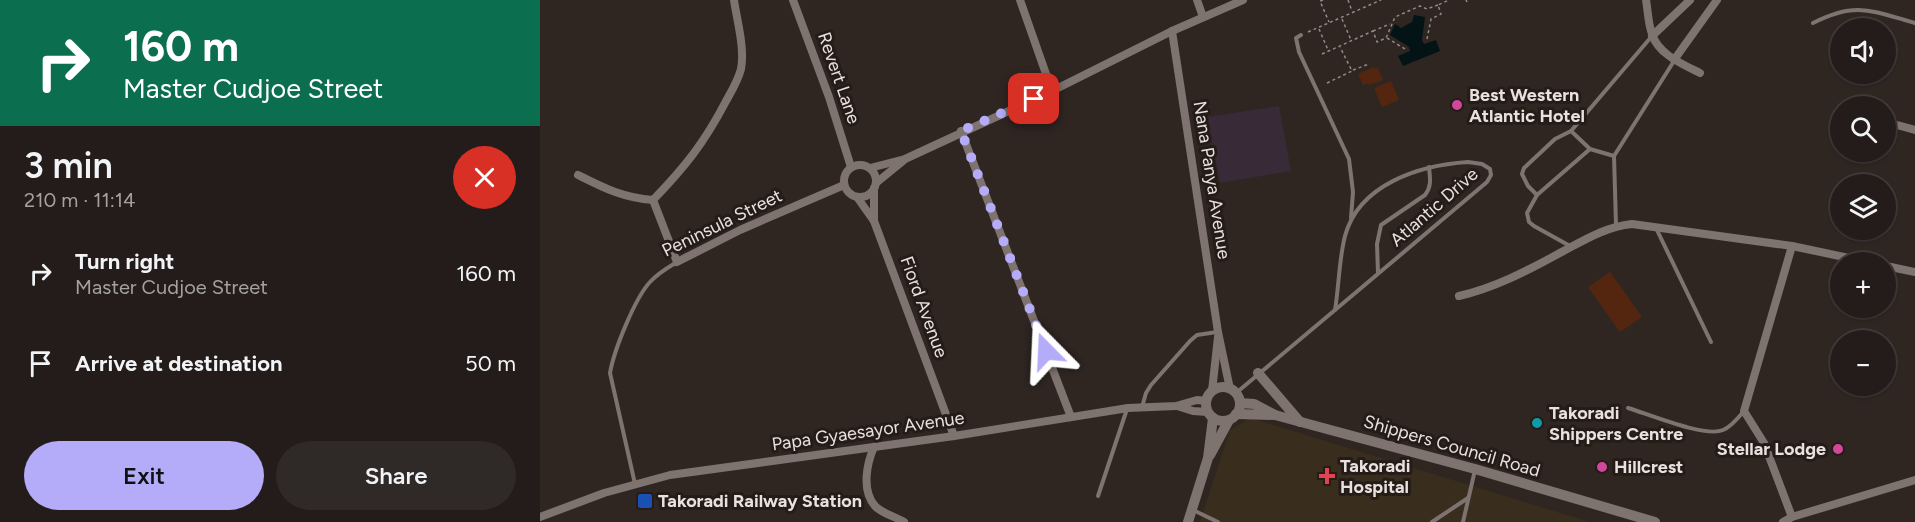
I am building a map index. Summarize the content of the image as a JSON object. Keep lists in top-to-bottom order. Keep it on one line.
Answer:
{"streets":{"street":["Revert Lane","Nana Panya Avenue","Peninsula Street","Fiord Avenue","Papa Gyaesayor Avenue","Shippers Council Road"],"lane":["Atlantic Drive"]},"crossings":[["Revert Lane","Peninsula Street"],["Revert Lane","Fiord Avenue"],["Nana Panya Avenue","Atlantic Drive"],["Nana Panya Avenue","Papa Gyaesayor Avenue"],["Nana Panya Avenue","Shippers Council Road"],["Atlantic Drive","Shippers Council Road"],["Peninsula Street","Fiord Avenue"],["Peninsula Street","Papa Gyaesayor Avenue"],["Fiord Avenue","Papa Gyaesayor Avenue"]],"places":{"other":["Best Western Atlantic Hotel","Takoradi Shippers Centre","Stellar Lodge","Hillcrest"],"health":["Takoradi Hospital"],"transit":["Takoradi Railway Station"]},"page":{"turn":["160 m","Master Cudjoe Street"],"map_buttons":["+","−"],"heading":["3 min","210 m · 11:14"],"list":[{"name":"Turn right","note":"Master Cudjoe Street","value":"160 m"},{"name":"Arrive at destination","value":"50 m"}],"buttons":["Exit","Share"]}}
